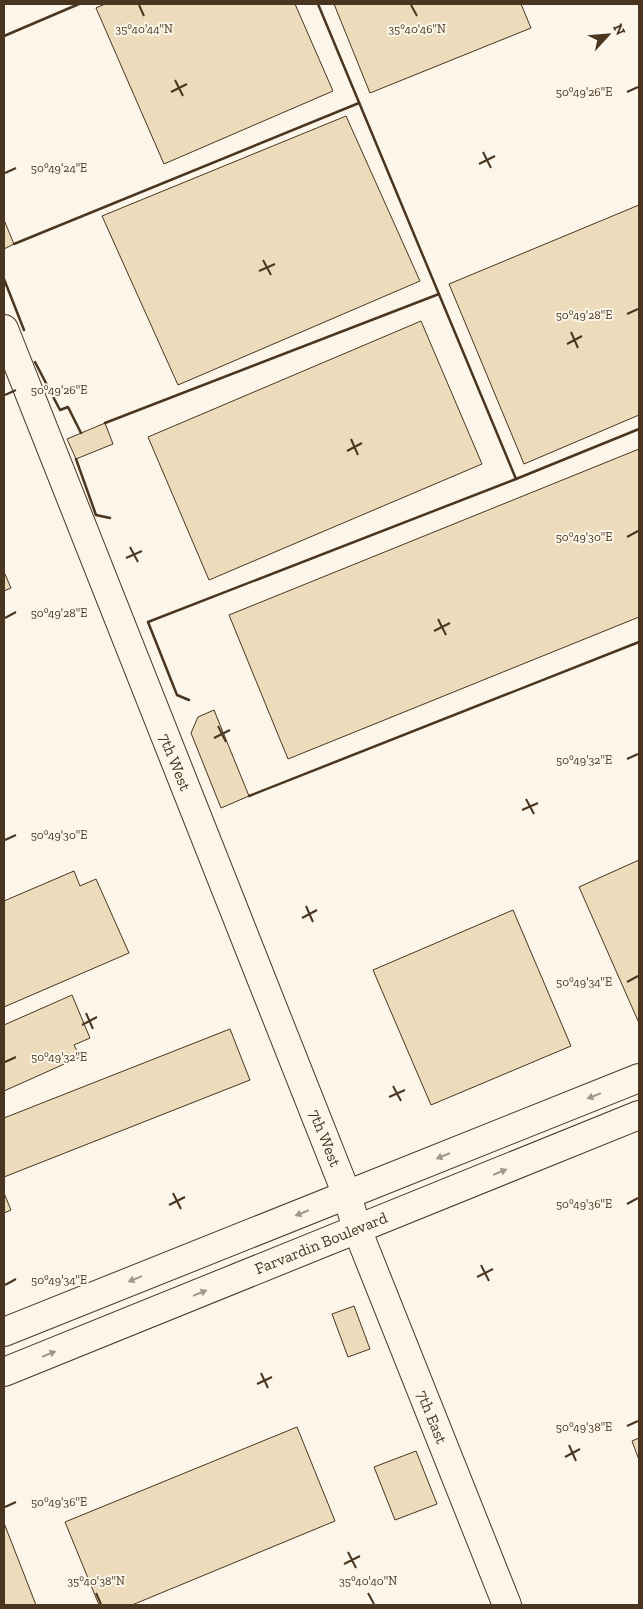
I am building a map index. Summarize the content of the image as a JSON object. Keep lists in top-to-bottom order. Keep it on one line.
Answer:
{"streets":{"street":["7th West","Farvardin Boulevard","7th East"]},"crossings":[["7th West","Farvardin Boulevard"],["7th West","7th East"],["Farvardin Boulevard","7th East"]],"north":"top right","coordinates":["35°40'44\"N","35°40'46\"N","50°49'26\"E","50°49'24\"E","50°49'28\"E","50°49'30\"E","50°49'32\"E","50°49'34\"E","50°49'36\"E","50°49'38\"E","35°40'38\"N","35°40'40\"N"]}
